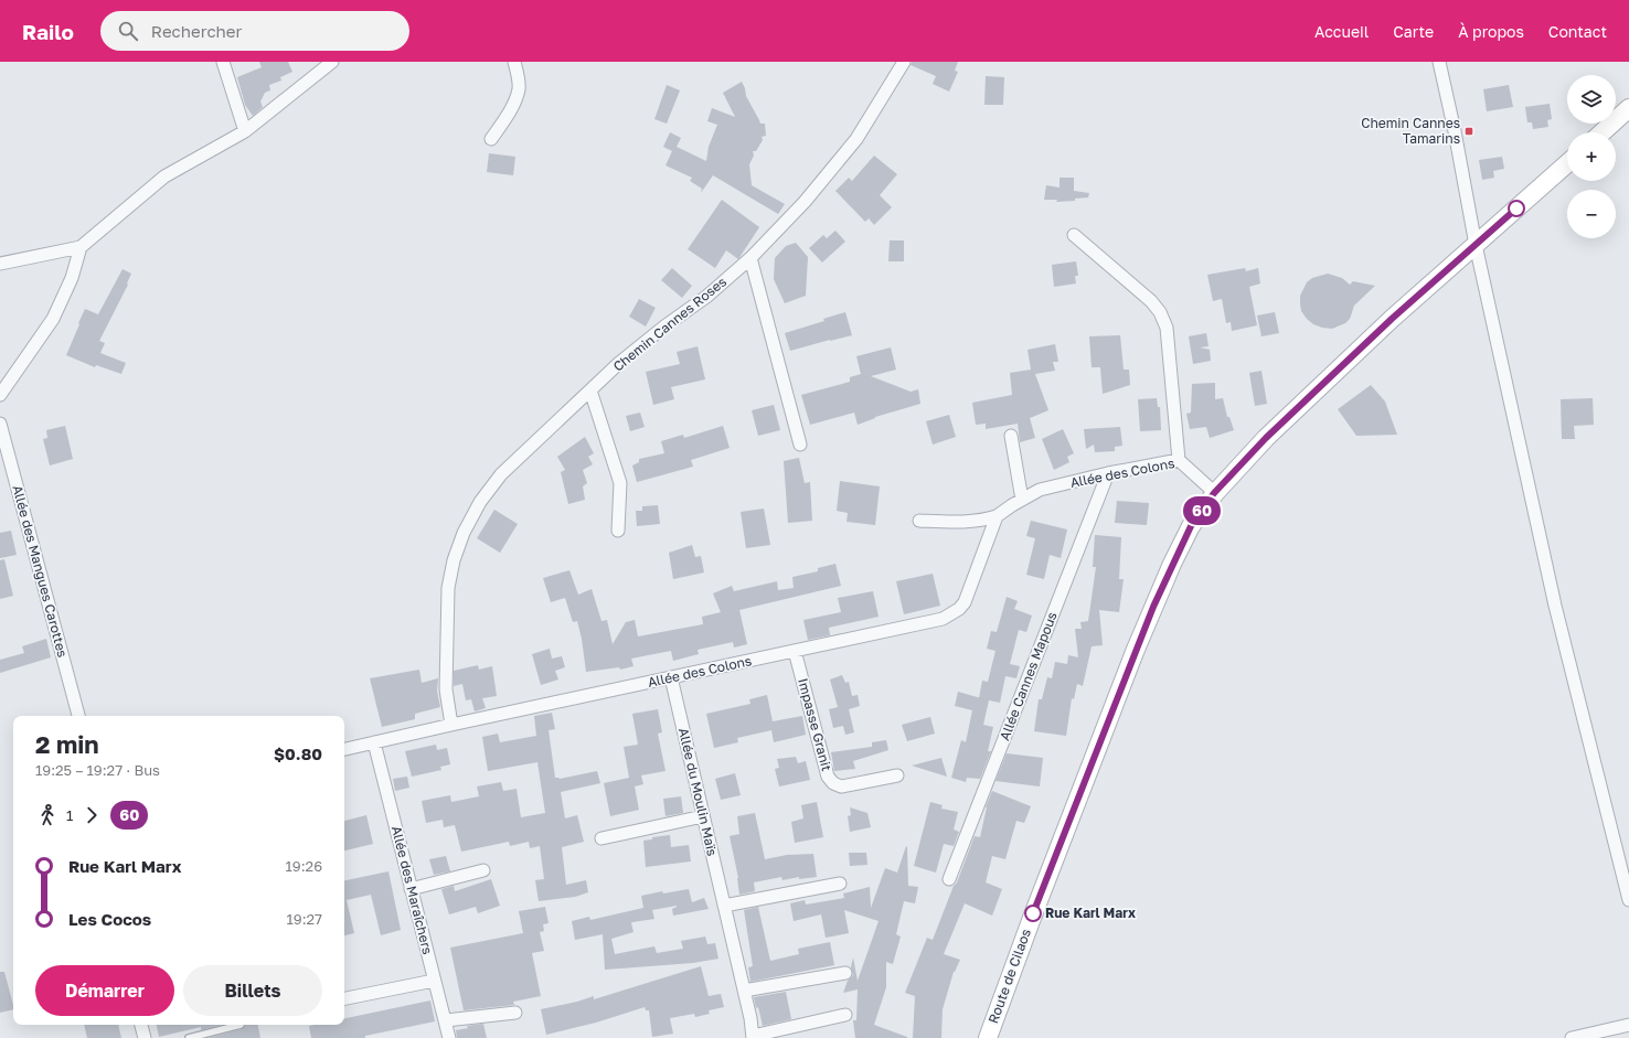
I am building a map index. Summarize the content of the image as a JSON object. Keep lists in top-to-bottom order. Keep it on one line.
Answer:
{"streets":{"main road":["Route de Cilaos"],"street":["Chemin Cannes Roses","Allée des Colons","Allée des Mangues Carottes","Allée Cannes Mapous","Impasse Granit","Allée du Moulin Maïs","Allée des Maraîchers"]},"crossings":[["Chemin Cannes Roses","Allée des Colons"],["Allée des Colons","Allée Cannes Mapous"],["Allée des Colons","Impasse Granit"],["Allée des Colons","Allée du Moulin Maïs"],["Allée des Colons","Allée des Maraîchers"],["Allée des Colons","Route de Cilaos"]],"places":{"transit":["Chemin Cannes Tamarins"],"other":["Rue Karl Marx"]},"lines":["bus line 60"],"page":{"header":"Railo","search":"Rechercher","nav":["Accueil","Carte","À propos","Contact"],"on_map":"60","map_buttons":["+","−"],"heading":["2 min","19:25 – 19:27 · Bus","$0.80"],"legs":["1","60"],"list":[{"name":"Rue Karl Marx","value":"19:26"},{"name":"Les Cocos","value":"19:27"}],"buttons":["Démarrer","Billets"]}}
